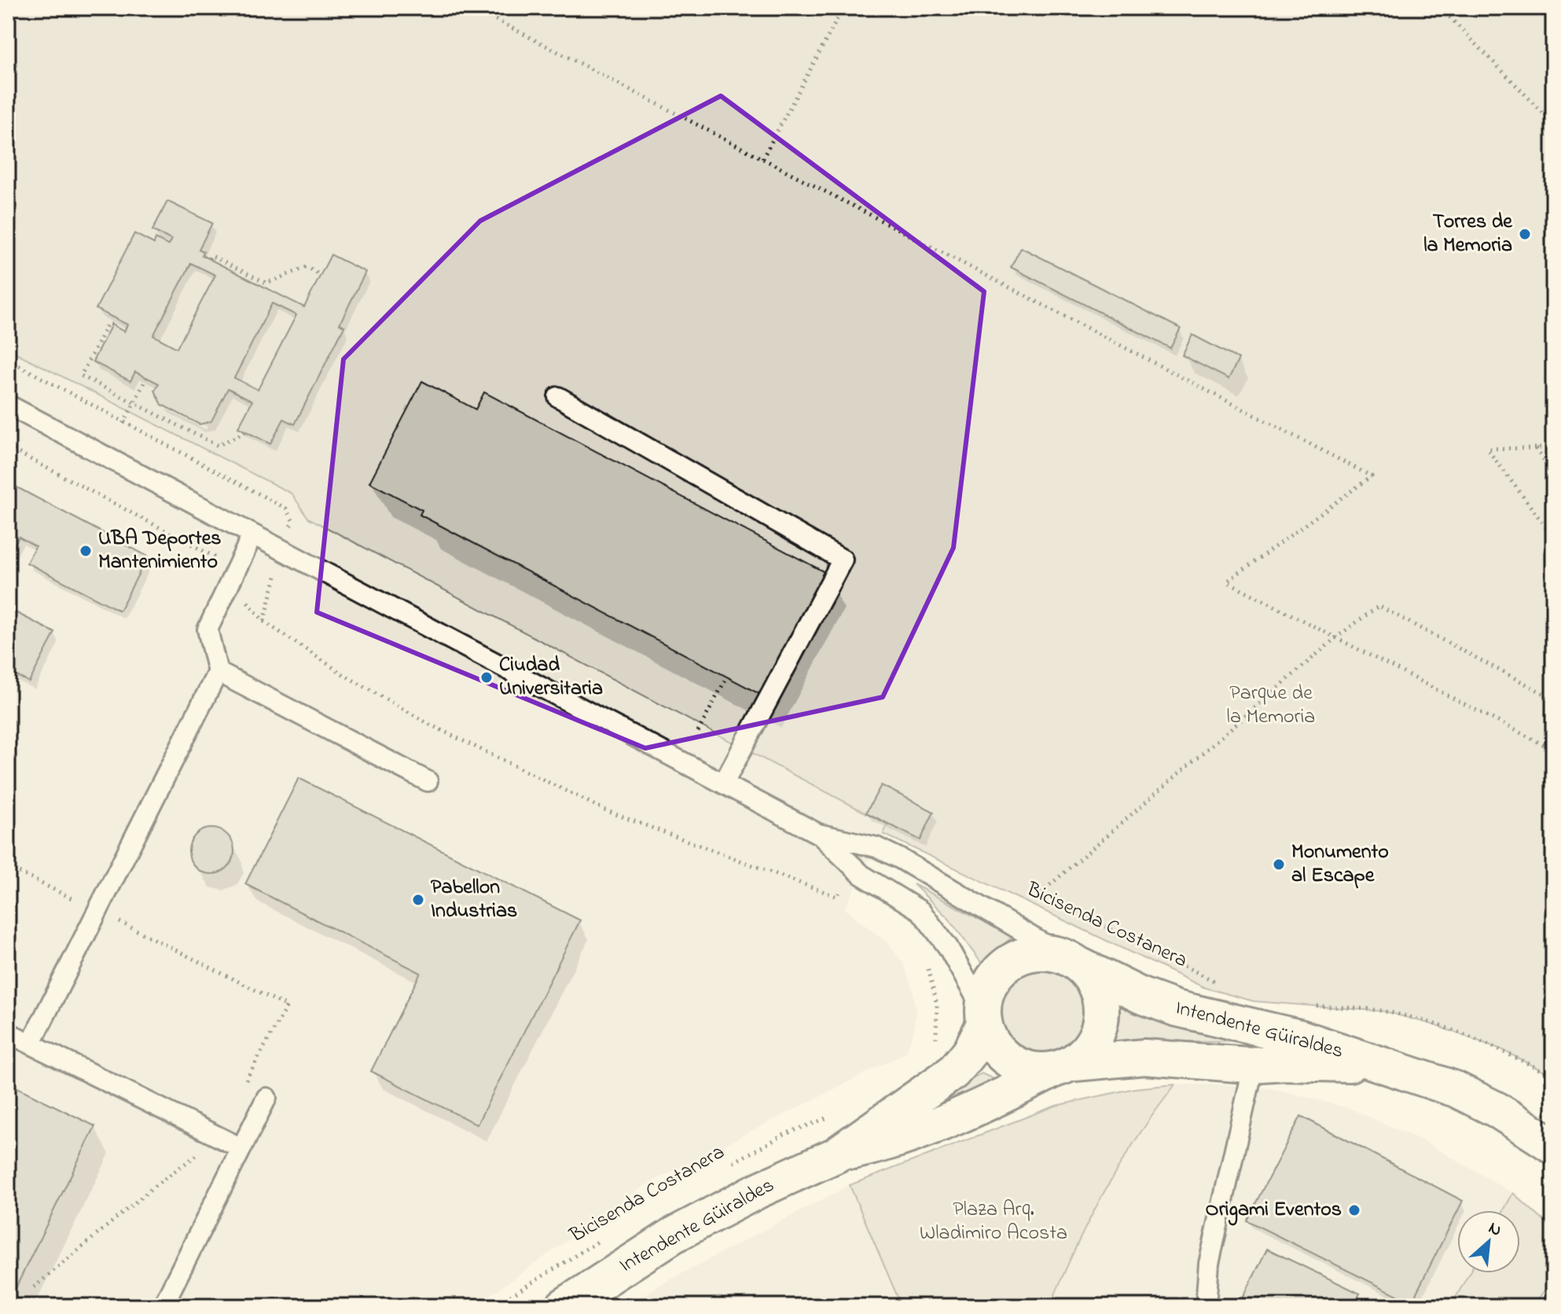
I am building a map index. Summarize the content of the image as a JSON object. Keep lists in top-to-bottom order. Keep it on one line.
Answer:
{"streets":{"main road":["Intendente Güiraldes"],"path":["Bicisenda Costanera"]},"parks":["Parque de la Memoria","Plaza Arq. Wladimiro Acosta"],"places":["Torres de la Memoria","UBA Deportes Mantenimiento","Ciudad Universitaria","Monumento al Escape","Pabellon Industrias","Origami Eventos"],"north":"top right"}
